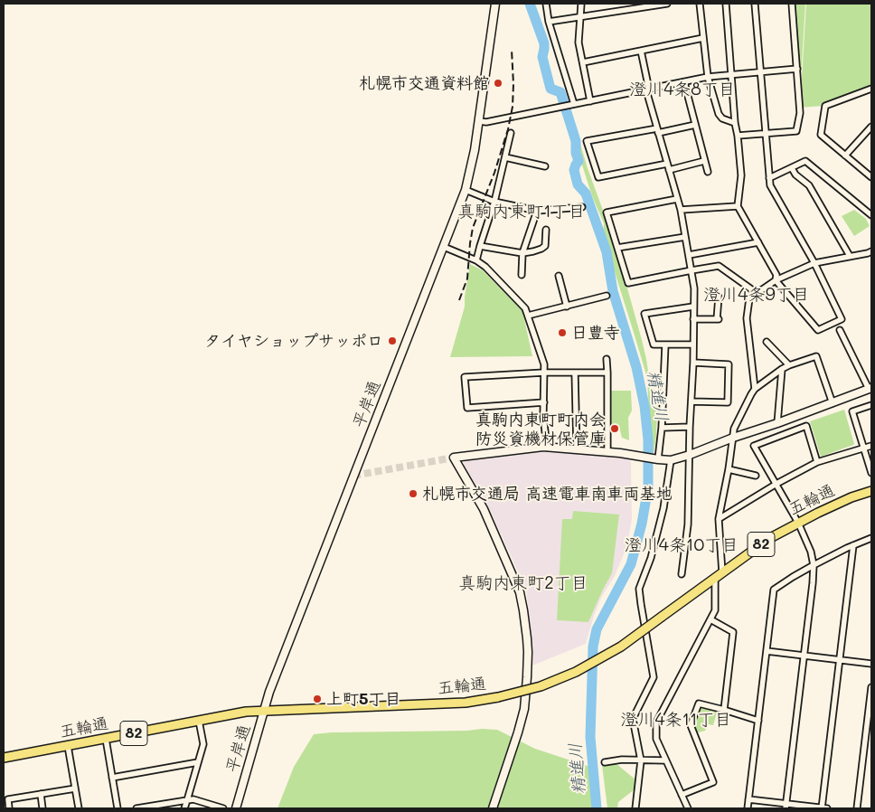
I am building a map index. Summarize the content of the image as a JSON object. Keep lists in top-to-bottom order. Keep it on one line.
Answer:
{"streets":{"main road":["五輪通","82"],"street":["平岸通"]},"crossings":[["平岸通","五輪通"]],"districts":["澄川4条8丁目","真駒内東町1丁目","澄川4条9丁目","澄川4条10丁目","真駒内東町2丁目","澄川4条11丁目"],"water":["精進川"],"places":["札幌市交通資料館","日豊寺","タイヤショップサッポロ","真駒内東町町内会 防災資機材保管庫","札幌市交通局 高速電車南車両基地","上町5丁目"]}
